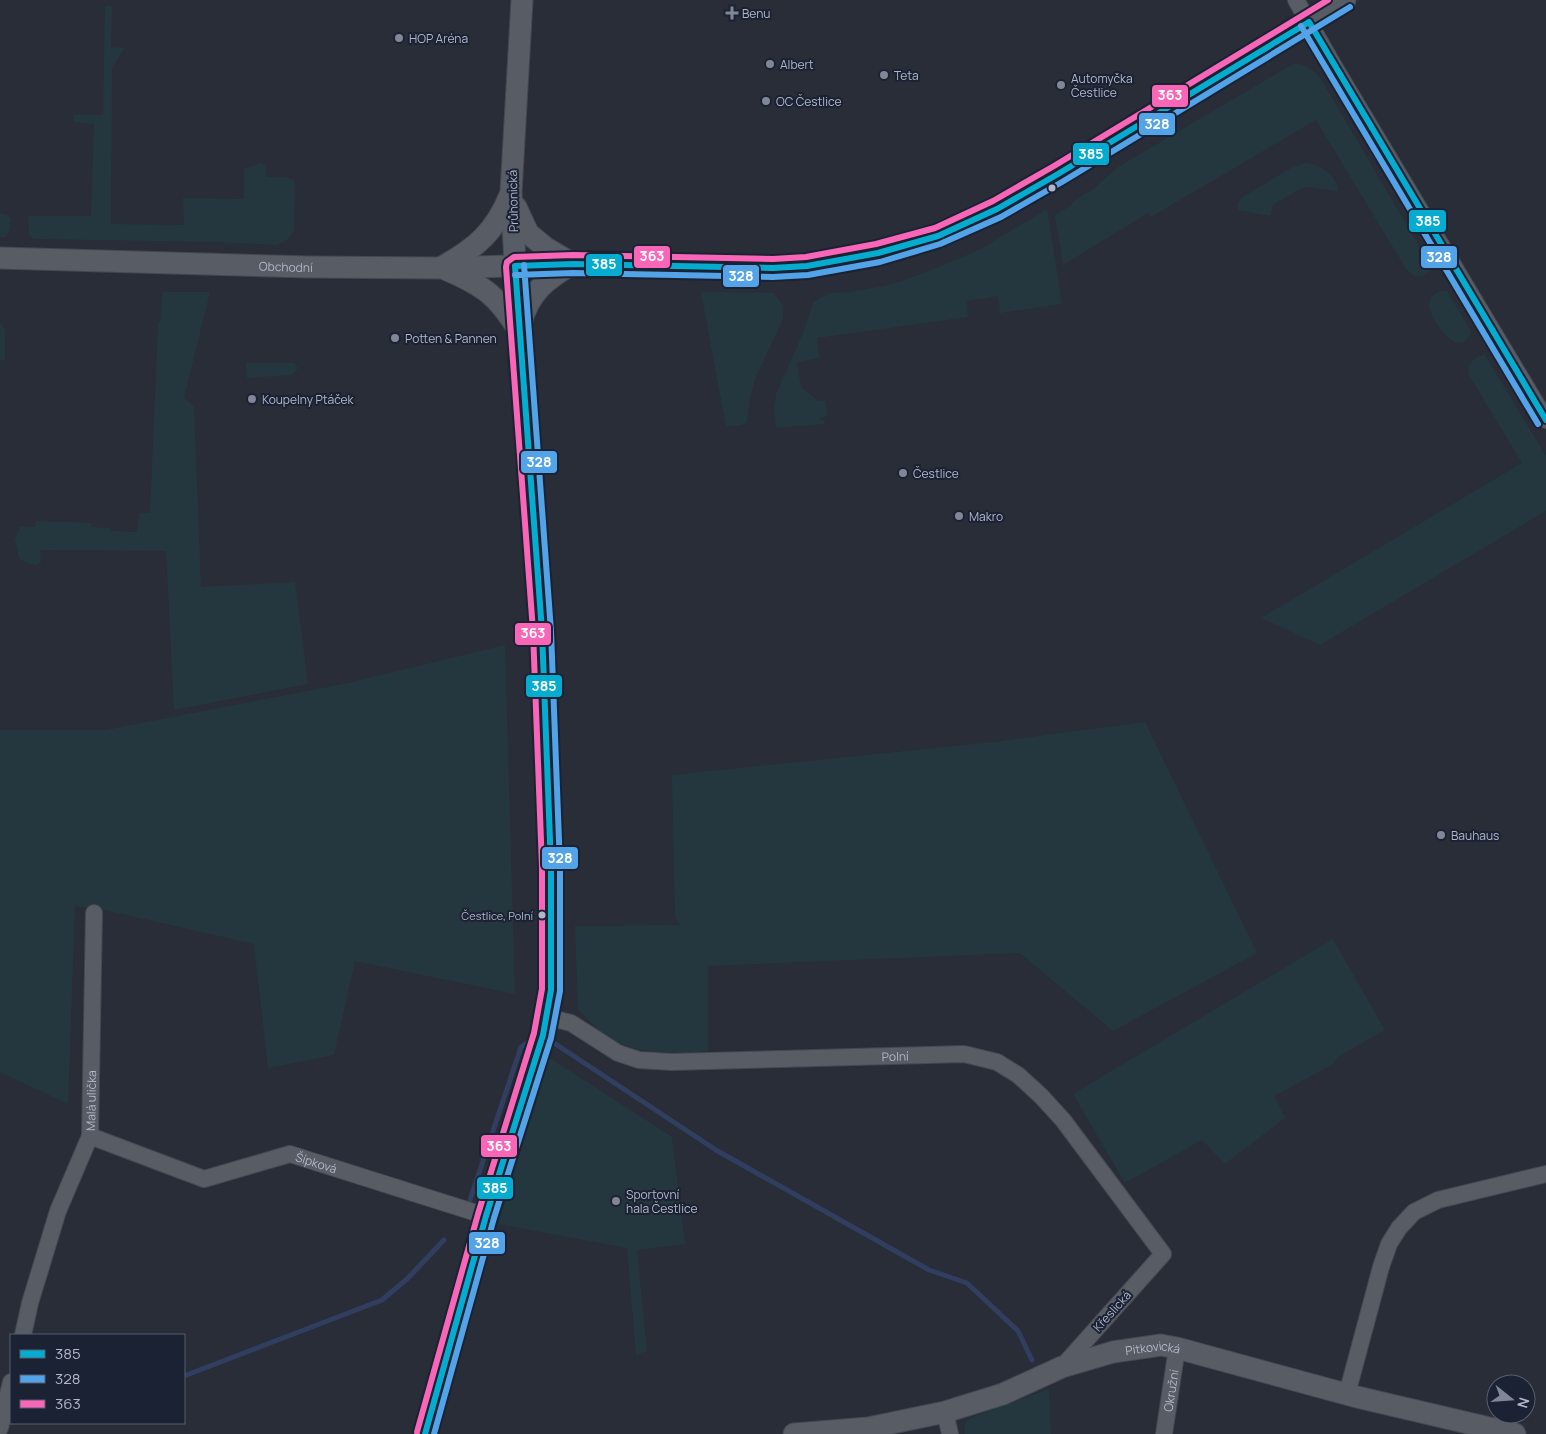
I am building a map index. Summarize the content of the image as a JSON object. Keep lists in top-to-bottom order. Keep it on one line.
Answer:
{"streets":{"street":["Průhonická","Obchodní","Polní","Malá ulička","Šípková","Křeslická","Pitkovická","Okružní"]},"crossings":[["Průhonická","Obchodní"],["Průhonická","Polní"],["Průhonická","Šípková"],["Polní","Křeslická"],["Malá ulička","Šípková"],["Křeslická","Pitkovická"],["Pitkovická","Okružní"]],"places":{"health":["Benu"],"other":["HOP Aréna","Albert","Teta","Automyčka Čestlice","OC Čestlice","Potten & Pannen","Koupelny Ptáček","Čestlice","Makro","Bauhaus","Čestlice, Polní","Sportovní hala Čestlice"]},"lines":["transit line 363","transit line 328","transit line 385"],"legend":["385","328","363"],"north":"right"}
